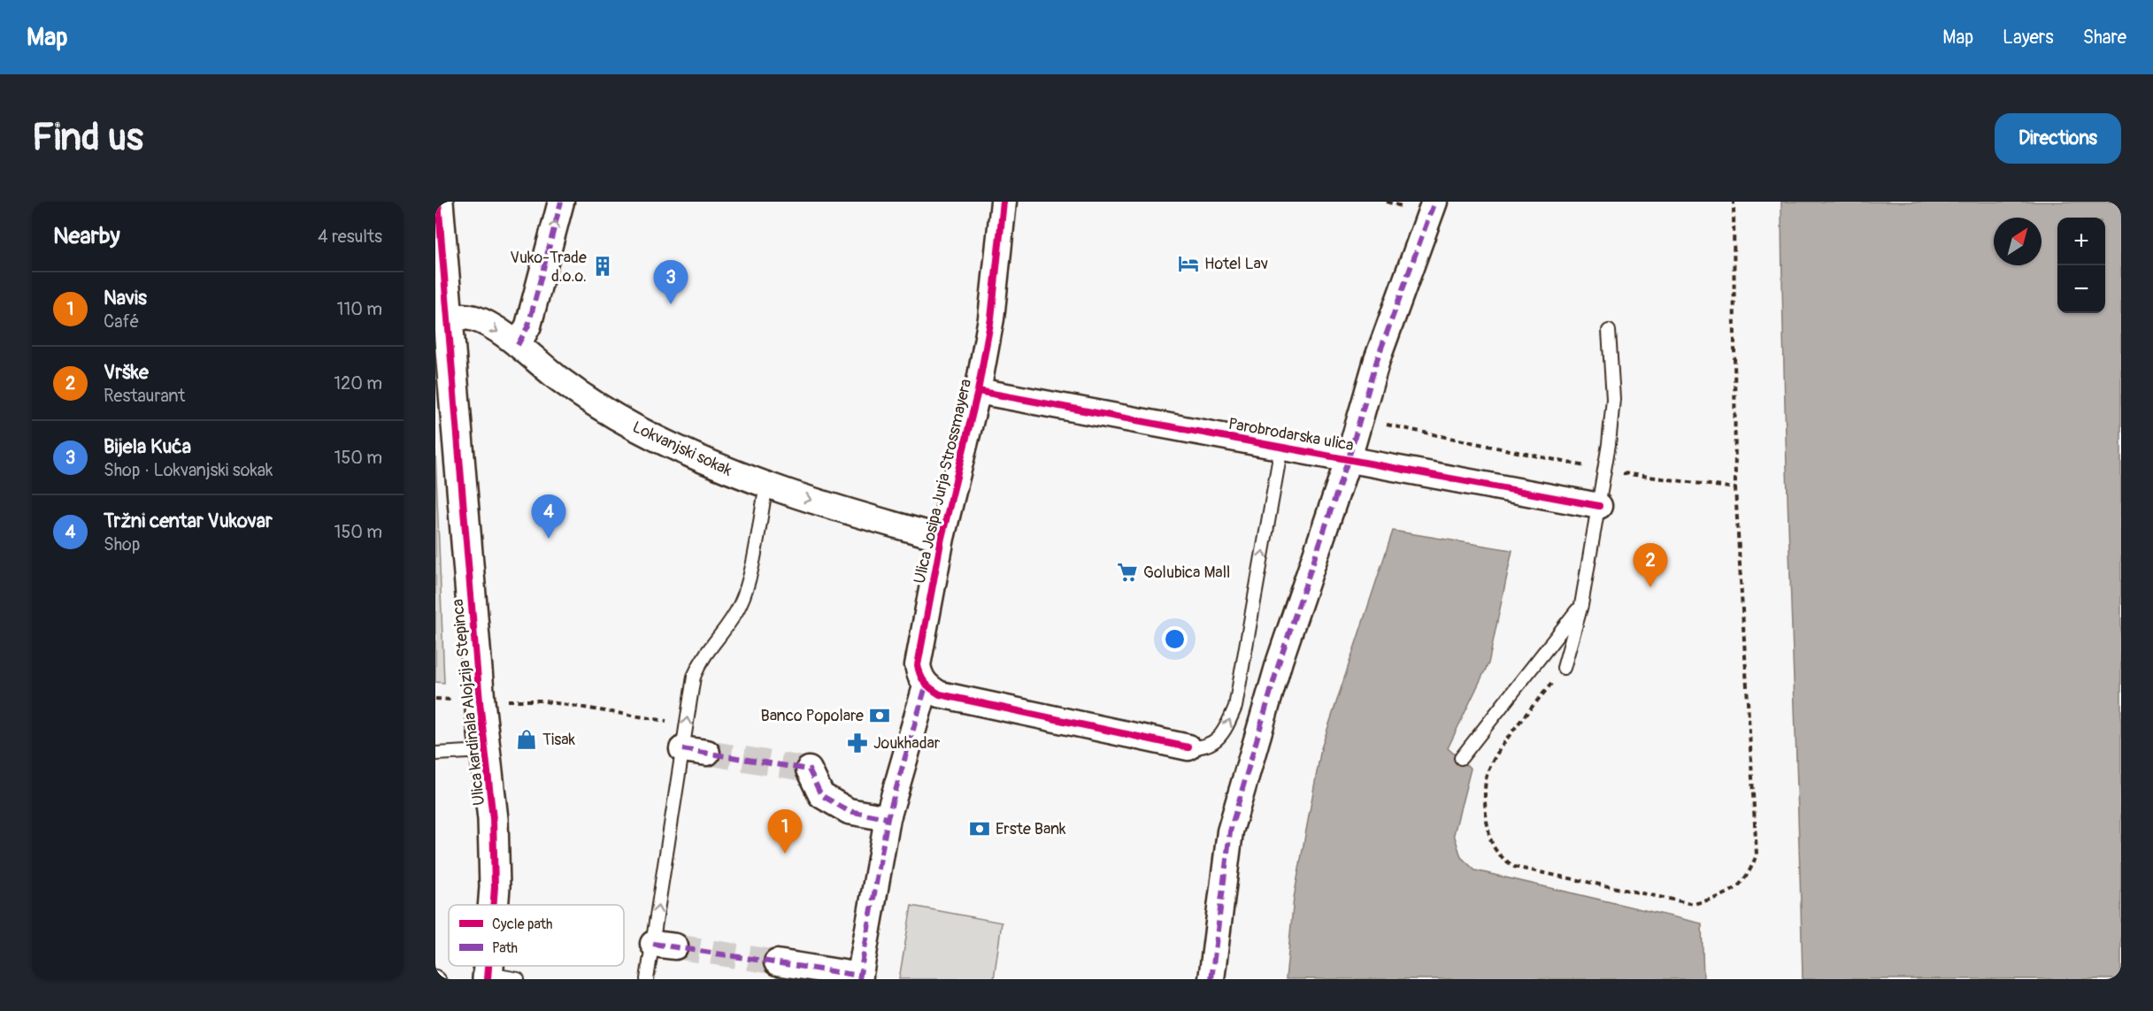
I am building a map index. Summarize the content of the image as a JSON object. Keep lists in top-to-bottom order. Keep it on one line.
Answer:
{"streets":{"main road":["Ulica kardinala Alojzija Stepinca"],"street":["Parobrodarska ulica","Lokvanjski sokak","Ulica Josipa Jurja Strossmayera"]},"crossings":[["Parobrodarska ulica","Ulica Josipa Jurja Strossmayera"],["Lokvanjski sokak","Ulica Josipa Jurja Strossmayera"],["Lokvanjski sokak","Ulica kardinala Alojzija Stepinca"]],"one_way":["Lokvanjski sokak"],"places":{"hotel":["Hotel Lav"],"building":["Vuko-Trade d.o.o."],"supermarket":["Golubica Mall"],"bank":["Banco Popolare","Erste Bank"],"shop":["Tisak"],"pharmacy":["Joukhadar"]},"legend":["Cycle path","Path"],"north":"top right","page":{"header":"Map","nav":["Map","Layers","Share"],"buttons":"Directions","title":"Find us","heading":["Nearby","4 results"],"map_buttons":["+","−"],"pins":["3","4","2","1"],"list":[{"mark":"1","name":"Navis","note":"Café","value":"110 m"},{"mark":"2","name":"Vrške","note":"Restaurant","value":"120 m"},{"mark":"3","name":"Bijela Kuća","note":"Shop · Lokvanjski sokak","value":"150 m"},{"mark":"4","name":"Tržni centar Vukovar","note":"Shop","value":"150 m"}]}}
